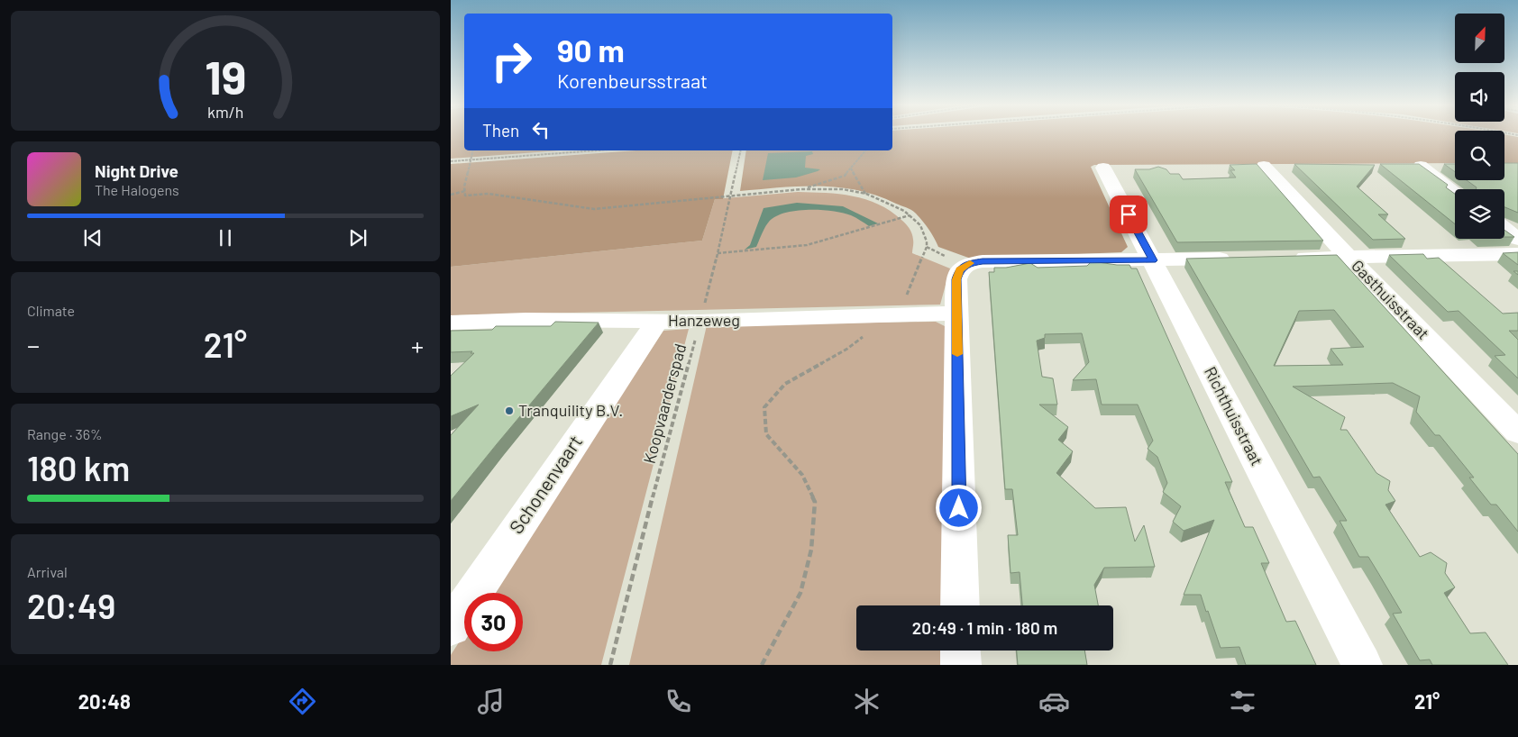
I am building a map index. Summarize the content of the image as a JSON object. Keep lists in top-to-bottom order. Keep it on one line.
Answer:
{"streets":{"street":["Gasthuisstraat","Hanzeweg","Richthuisstraat","Schonenvaart"],"path":["Koopvaarderspad"]},"crossings":[["Hanzeweg","Koopvaarderspad"],["Hanzeweg","Schonenvaart"]],"places":["Tranquility B.V."],"north":"top right","page":{"turn":["90 m","Korenbeursstraat"],"then":"Then","song":["Night Drive","The Halogens"],"tile":["Climate",["Range · 36%","180 km"],["Arrival","20:49"]],"heat":["−","21°","+"],"limit":"30","trip":"20:49 · 1 min · 180 m","tabs":["20:48","21°"],"gauge":["19","km/h"]}}
